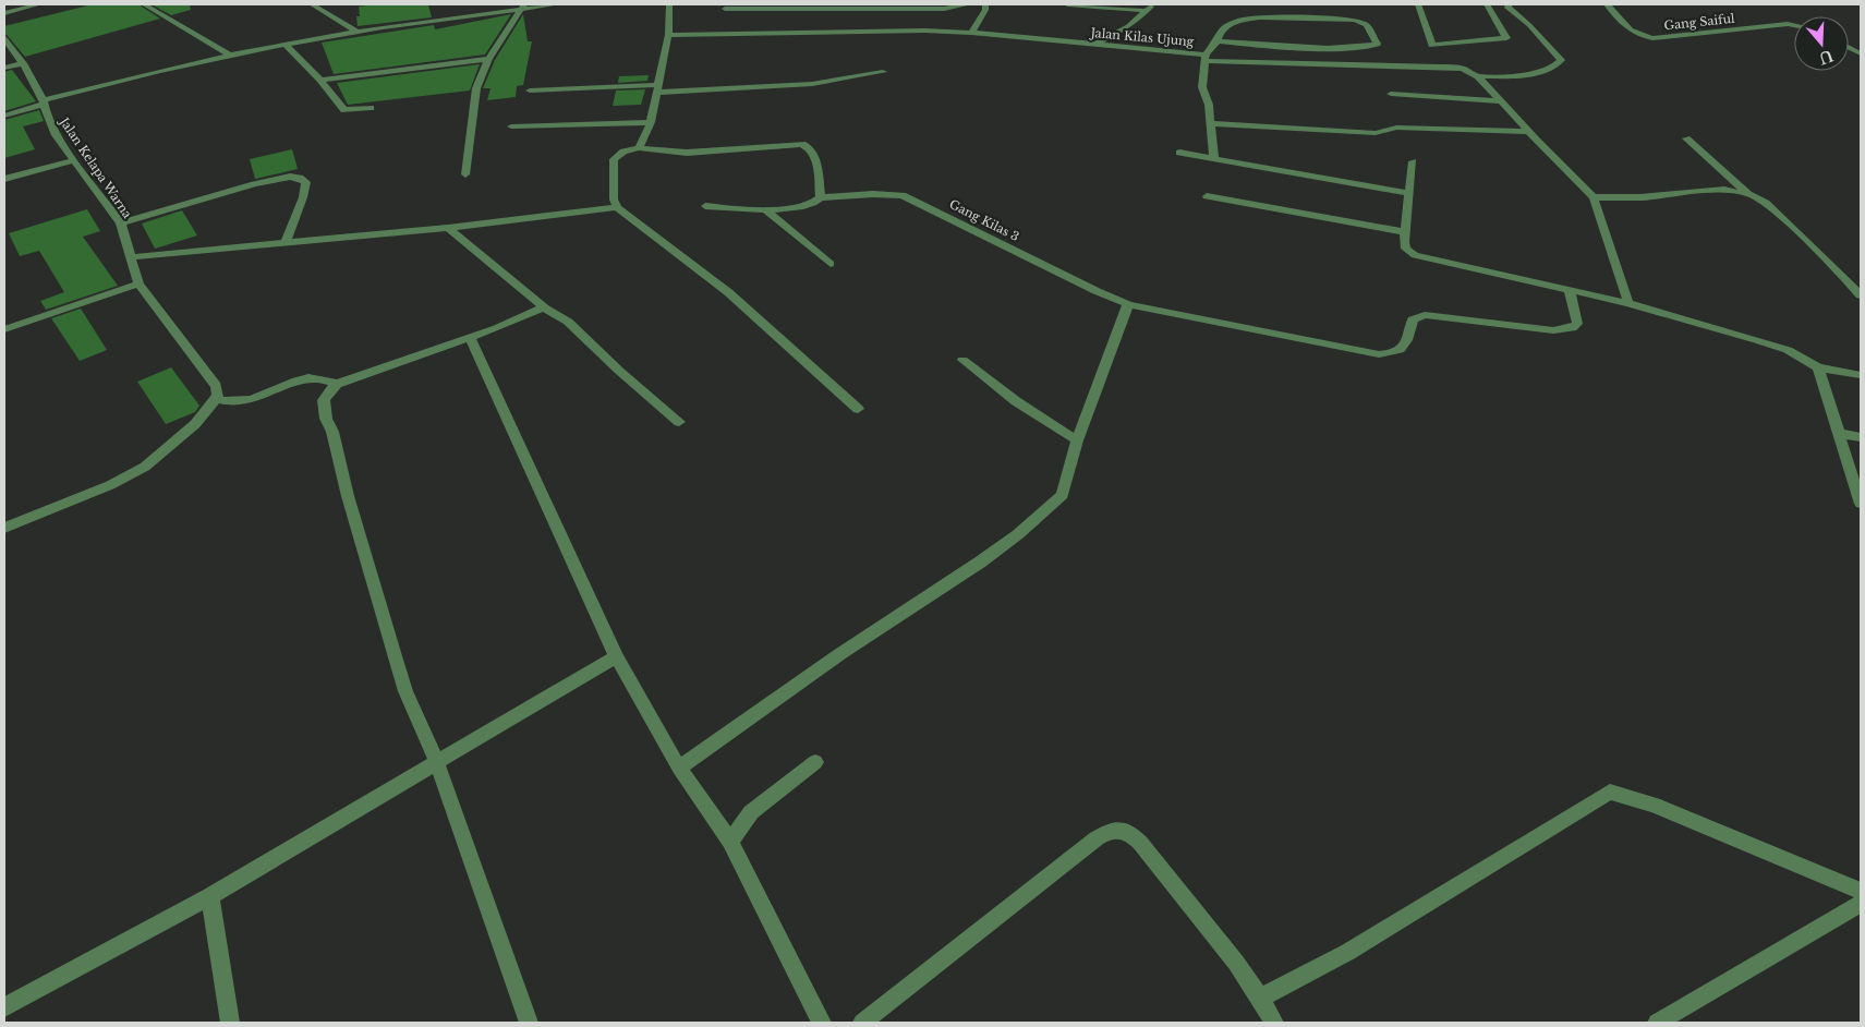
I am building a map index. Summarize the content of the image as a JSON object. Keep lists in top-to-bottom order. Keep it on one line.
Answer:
{"streets":{"street":["Gang Saiful","Jalan Kilas Ujung","Jalan Kelapa Warna","Gang Kilas 3"]},"north":"bottom"}
